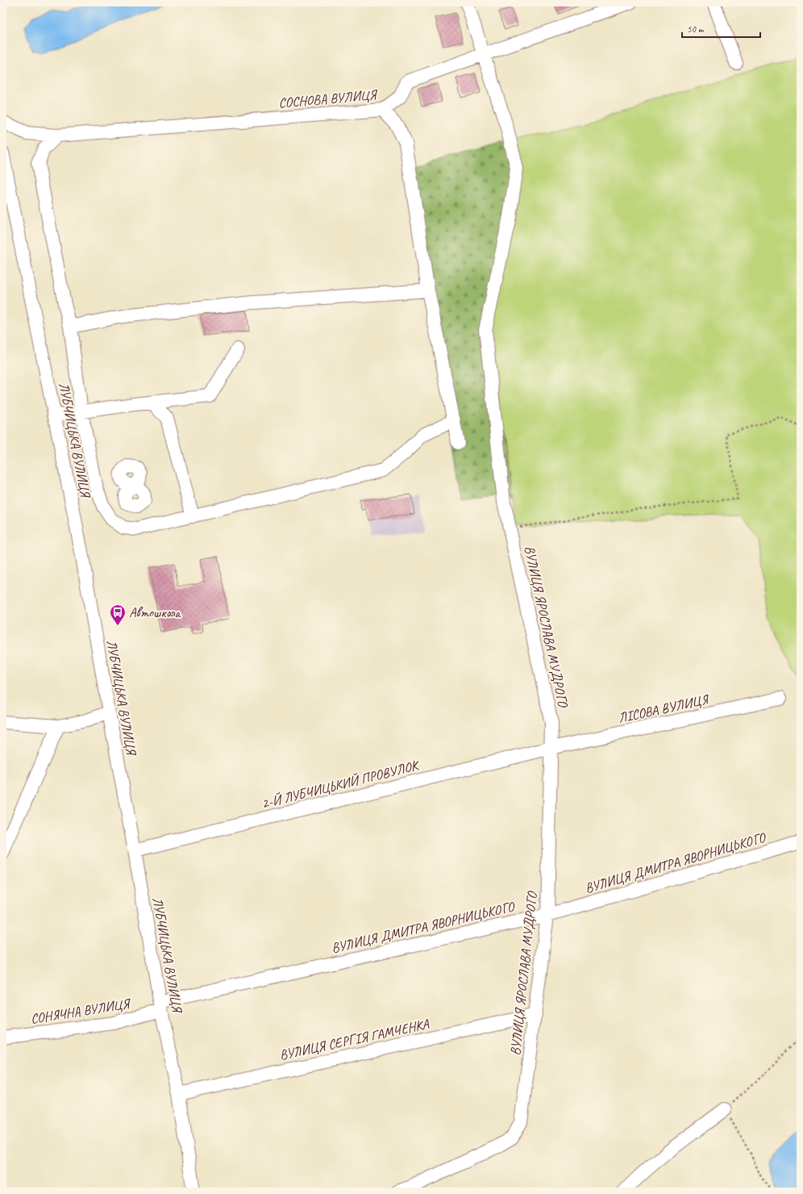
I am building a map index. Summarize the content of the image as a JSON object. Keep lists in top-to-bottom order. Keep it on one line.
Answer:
{"streets":{"street":["СОСНОВА ВУЛИЦЯ","ЛУБЧИЦЬКА ВУЛИЦЯ","ВУЛИЦЯ ЯРОСЛАВА МУДРОГО","ЛІСОВА ВУЛИЦЯ","2-Й ЛУБЧИЦЬКИЙ ПРОВУЛОК","ВУЛИЦЯ ДМИТРА ЯВОРНИЦЬКОГО","СОНЯЧНА ВУЛИЦЯ","ВУЛИЦЯ СЕРГІЯ ГАМЧЕНКА"]},"crossings":[["СОСНОВА ВУЛИЦЯ","ВУЛИЦЯ ЯРОСЛАВА МУДРОГО"],["ЛУБЧИЦЬКА ВУЛИЦЯ","2-Й ЛУБЧИЦЬКИЙ ПРОВУЛОК"],["ЛУБЧИЦЬКА ВУЛИЦЯ","ВУЛИЦЯ ДМИТРА ЯВОРНИЦЬКОГО"],["ЛУБЧИЦЬКА ВУЛИЦЯ","СОНЯЧНА ВУЛИЦЯ"],["ЛУБЧИЦЬКА ВУЛИЦЯ","ВУЛИЦЯ СЕРГІЯ ГАМЧЕНКА"],["ВУЛИЦЯ ЯРОСЛАВА МУДРОГО","ЛІСОВА ВУЛИЦЯ"],["ВУЛИЦЯ ЯРОСЛАВА МУДРОГО","2-Й ЛУБЧИЦЬКИЙ ПРОВУЛОК"],["ВУЛИЦЯ ЯРОСЛАВА МУДРОГО","ВУЛИЦЯ ДМИТРА ЯВОРНИЦЬКОГО"],["ВУЛИЦЯ ЯРОСЛАВА МУДРОГО","ВУЛИЦЯ СЕРГІЯ ГАМЧЕНКА"],["ЛІСОВА ВУЛИЦЯ","2-Й ЛУБЧИЦЬКИЙ ПРОВУЛОК"],["ВУЛИЦЯ ДМИТРА ЯВОРНИЦЬКОГО","СОНЯЧНА ВУЛИЦЯ"]],"places":{"bus stop":["Автошкола"]},"scale_bar":"50 m"}
